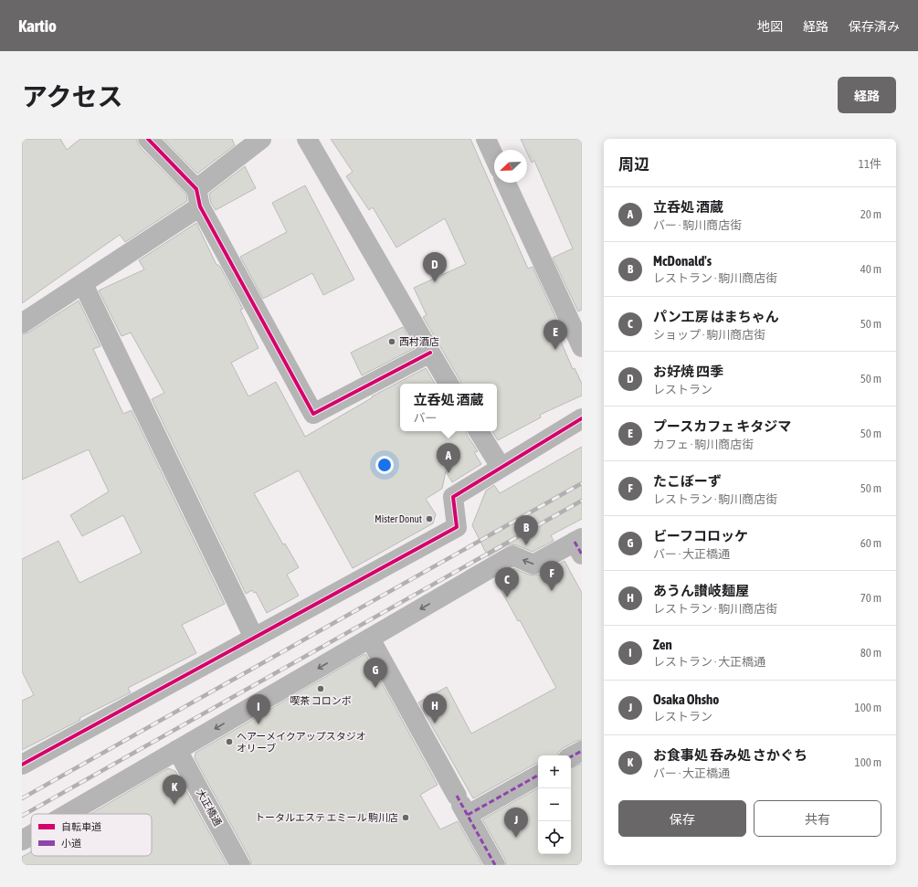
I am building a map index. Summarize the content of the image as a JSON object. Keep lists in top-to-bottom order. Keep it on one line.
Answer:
{"streets":{"street":["大正橋通"]},"places":["西村酒店","Mister Donut","喫茶 コロンボ","ヘアーメイクアップスタジオ オリーブ","トータルエステ エミール 駒川店"],"legend":["自転車道","小道"],"north":"bottom left","page":{"header":"Kartio","nav":["地図","経路","保存済み"],"title":"アクセス","buttons":["経路",["保存","共有"]],"heading":["周辺","11件"],"list":[{"mark":"A","name":"立呑処 酒蔵","note":"バー · 駒川商店街","value":"20 m"},{"mark":"B","name":"McDonald's","note":"レストラン · 駒川商店街","value":"40 m"},{"mark":"C","name":"パン工房 はまちゃん","note":"ショップ · 駒川商店街","value":"50 m"},{"mark":"D","name":"お好焼 四季","note":"レストラン","value":"50 m"},{"mark":"E","name":"プースカフェ キタジマ","note":"カフェ · 駒川商店街","value":"50 m"},{"mark":"F","name":"たこぼーず","note":"レストラン · 駒川商店街","value":"50 m"},{"mark":"G","name":"ビーフコロッケ","note":"バー · 大正橋通","value":"60 m"},{"mark":"H","name":"あうん讃岐麺屋","note":"レストラン · 駒川商店街","value":"70 m"},{"mark":"I","name":"Zen","note":"レストラン · 大正橋通","value":"80 m"},{"mark":"J","name":"Osaka Ohsho","note":"レストラン","value":"100 m"},{"mark":"K","name":"お食事処 呑み処 さかぐち","note":"バー · 大正橋通","value":"100 m"}],"pins":["D","E","A","B","F","C","G","H","I","K","J"],"popup":["立呑処 酒蔵","バー"],"map_buttons":["+","−"]}}
